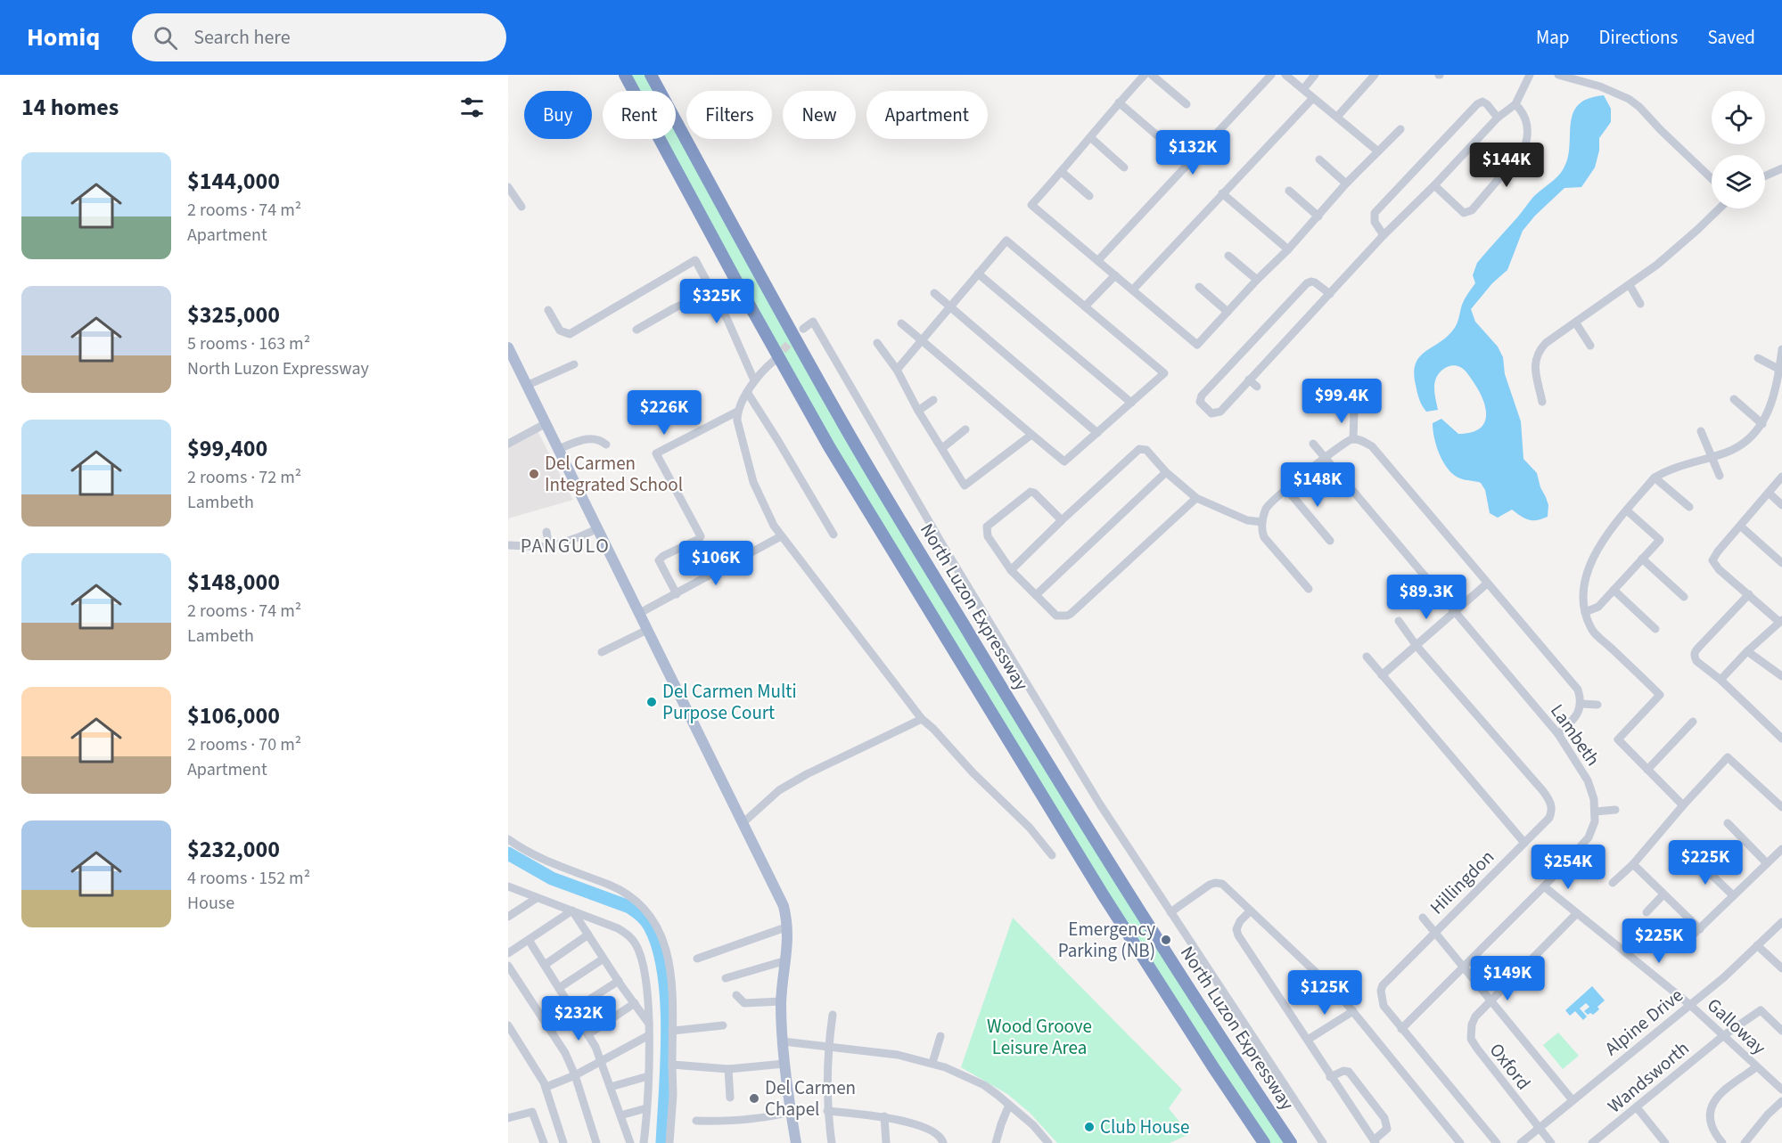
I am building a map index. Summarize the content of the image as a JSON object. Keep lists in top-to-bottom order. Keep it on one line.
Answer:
{"streets":{"highway":["North Luzon Expressway"],"street":["Lambeth","Hillingdon","Alpine Drive","Galloway","Oxford","Wandsworth"]},"crossings":[["Lambeth","Hillingdon"],["Lambeth","Galloway"],["Alpine Drive","Galloway"],["Alpine Drive","Oxford"],["Galloway","Oxford"],["Galloway","Wandsworth"]],"districts":["PANGULO"],"parks":["Wood Groove Leisure Area"],"places":["Del Carmen Integrated School","Del Carmen Multi Purpose Court","Emergency Parking (NB)","Del Carmen Chapel","Club House"],"page":{"header":"Homiq","search":"Search here","nav":["Map","Directions","Saved"],"heading":"14 homes","chip":["Buy","Rent","Filters","New","Apartment"],"price":["$132K","$144K","$325K","$99.4K","$226K","$148K","$106K","$89.3K","$225K","$254K","$225K","$149K","$125K","$232K"],"list":[{"name":"$144,000","note":"2 rooms · 74 m² · Apartment"},{"name":"$325,000","note":"5 rooms · 163 m² · North Luzon Expressway"},{"name":"$99,400","note":"2 rooms · 72 m² · Lambeth"},{"name":"$148,000","note":"2 rooms · 74 m² · Lambeth"},{"name":"$106,000","note":"2 rooms · 70 m² · Apartment"},{"name":"$232,000","note":"4 rooms · 152 m² · House"}]}}
